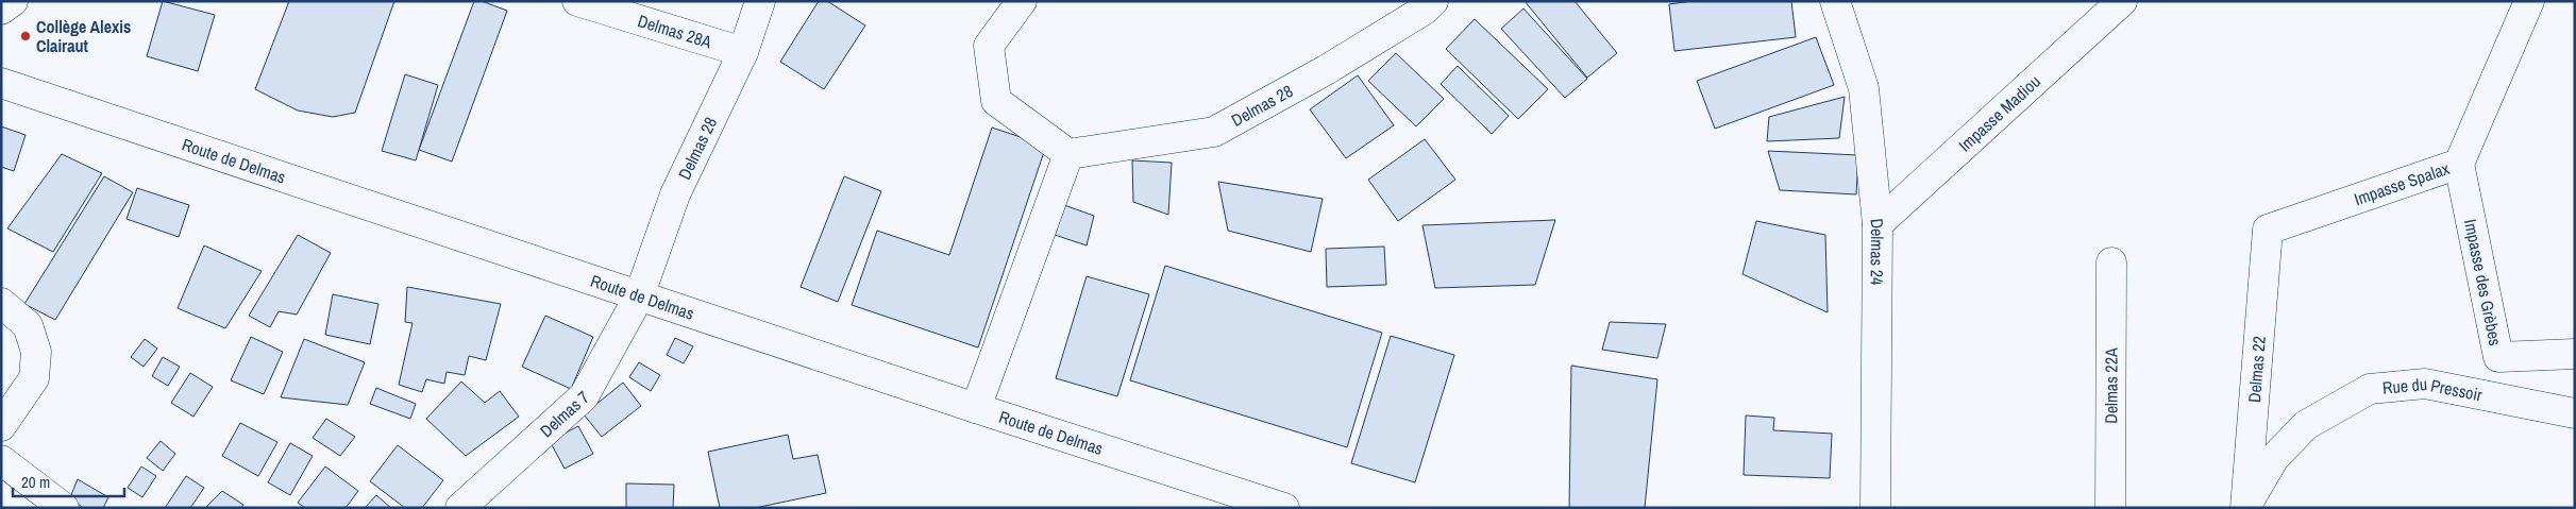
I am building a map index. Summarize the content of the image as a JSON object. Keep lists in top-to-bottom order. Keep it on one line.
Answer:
{"streets":{"street":["Delmas 28A","Delmas 28","Impasse Madiou","Route de Delmas","Impasse Spalax","Delmas 24","Impasse des Grèbes","Delmas 22","Delmas 22A","Rue du Pressoir","Delmas 7"]},"crossings":[["Delmas 28A","Delmas 28"],["Delmas 28","Route de Delmas"],["Delmas 28","Delmas 7"],["Impasse Madiou","Delmas 24"],["Route de Delmas","Delmas 7"],["Impasse Spalax","Impasse des Grèbes"],["Impasse Spalax","Delmas 22"],["Delmas 22","Rue du Pressoir"]],"places":["Collège Alexis Clairaut"],"scale_bar":"20 m"}
